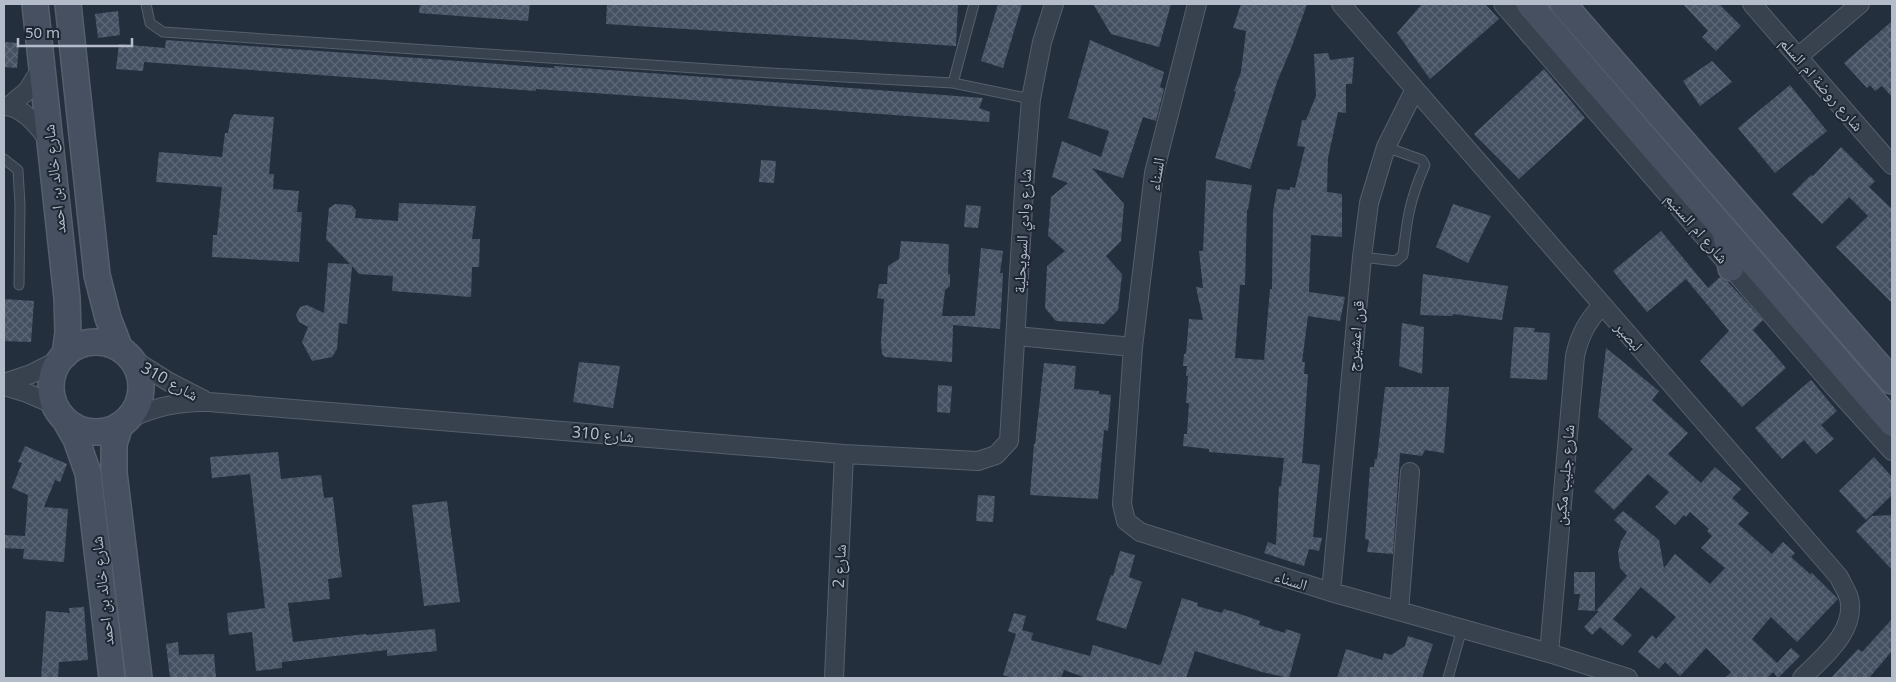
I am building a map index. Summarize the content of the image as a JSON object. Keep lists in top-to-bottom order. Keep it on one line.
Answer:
{"streets":{"main road":["شارع خالد بن احمد","شارع ام السنيم"],"street":["شارع روضة ام السلم","السناء","شارع وادي السويحلية","قرن اعشيرج","لبصير","شارع 310","شارع جليب مكين","شارع 2"]},"crossings":[["السناء","قرن اعشيرج"],["السناء","شارع جليب مكين"],["شارع خالد بن احمد","شارع 310"],["شارع وادي السويحلية","شارع 310"],["قرن اعشيرج","لبصير"],["لبصير","شارع جليب مكين"],["شارع 310","شارع 2"]],"scale_bar":"50 m"}
